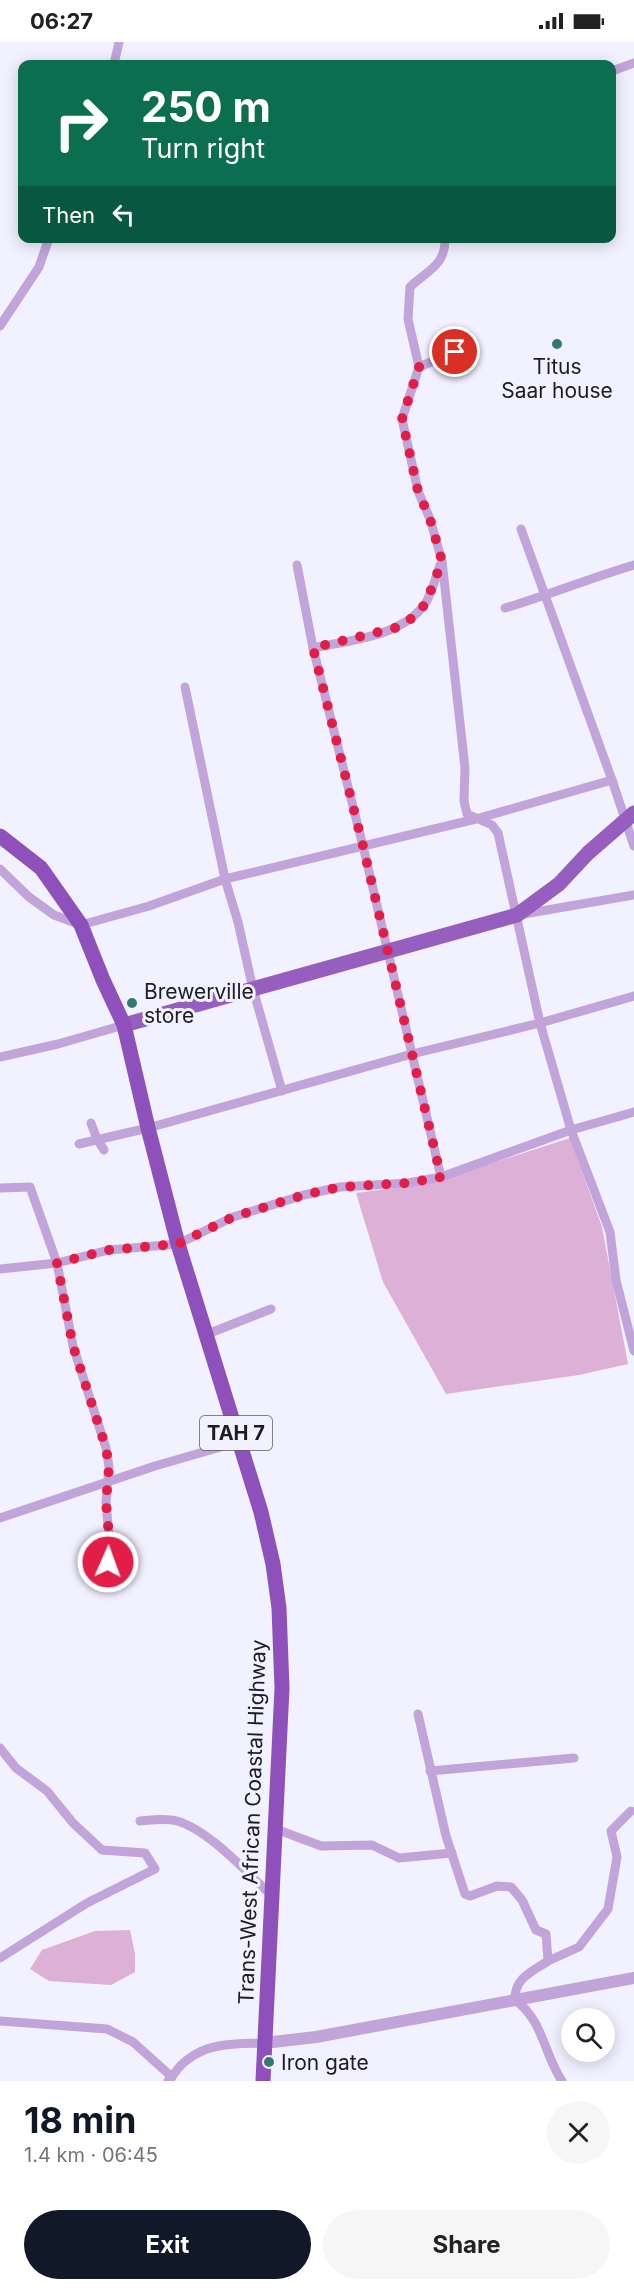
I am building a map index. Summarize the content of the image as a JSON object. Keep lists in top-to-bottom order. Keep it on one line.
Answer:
{"streets":{"highway":["TAH 7","Trans-West African Coastal Highway"]},"places":["Titus Saar house","Brewerville store","Iron gate"],"page":{"status":"06:27","turn":["250 m","Turn right"],"then":"Then","heading":["18 min","1.4 km · 06:45"],"buttons":["Exit","Share"]}}
